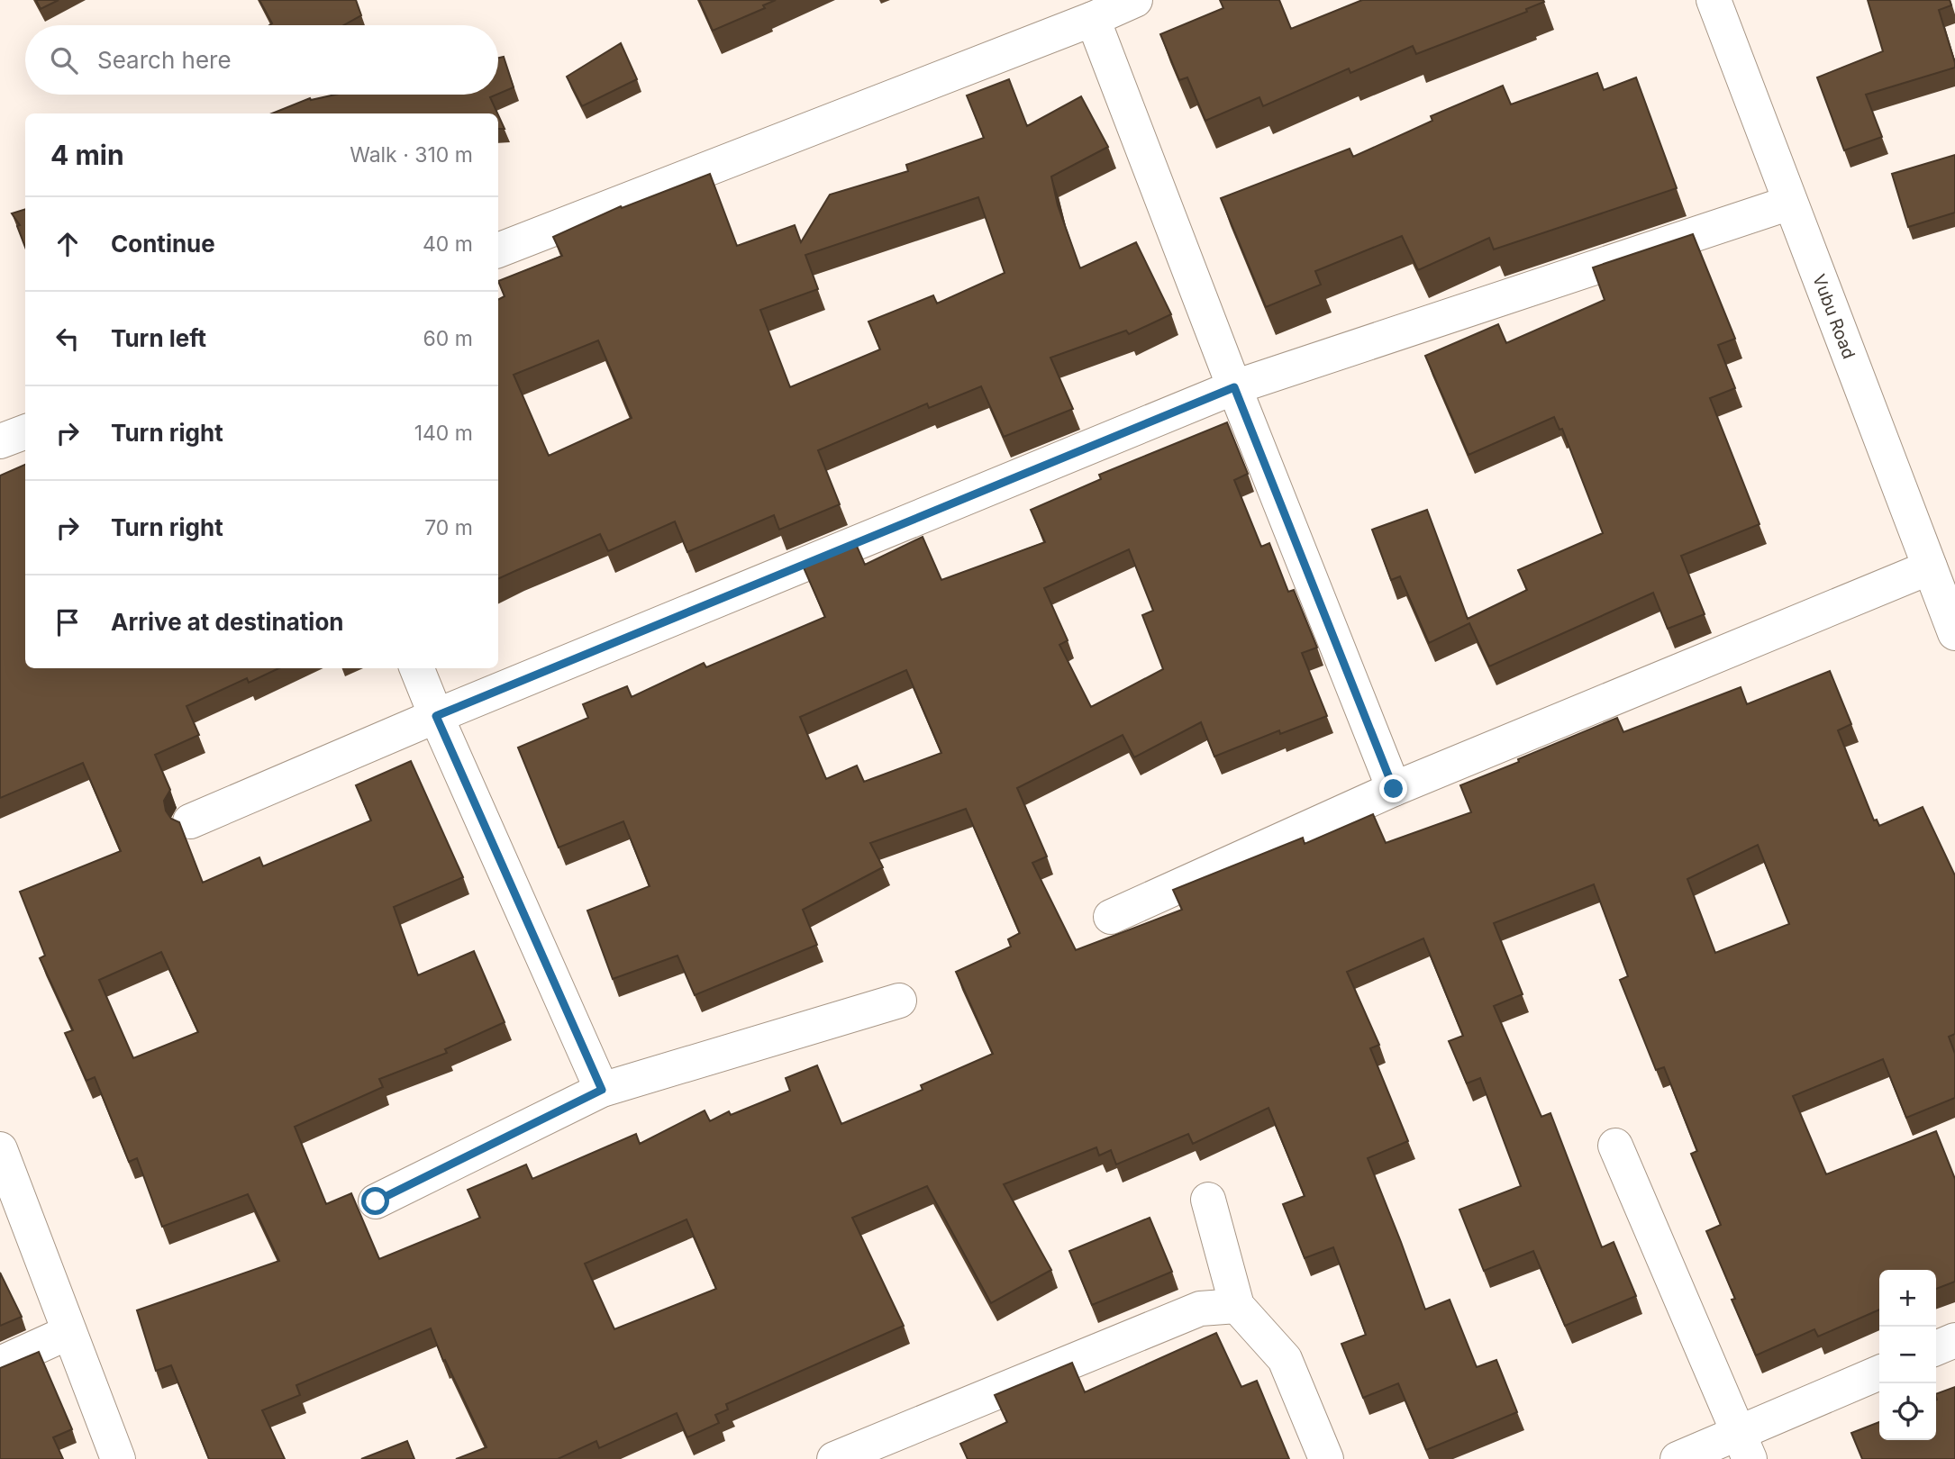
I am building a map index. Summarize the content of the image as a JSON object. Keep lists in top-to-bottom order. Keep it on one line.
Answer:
{"streets":{"street":["Vubu Road"]},"page":{"search":"Search here","heading":["4 min","Walk · 310 m"],"list":[["Continue","40 m"],["Turn left","60 m"],["Turn right","140 m"],["Turn right","70 m"],"Arrive at destination"],"map_buttons":["+","−"]}}
